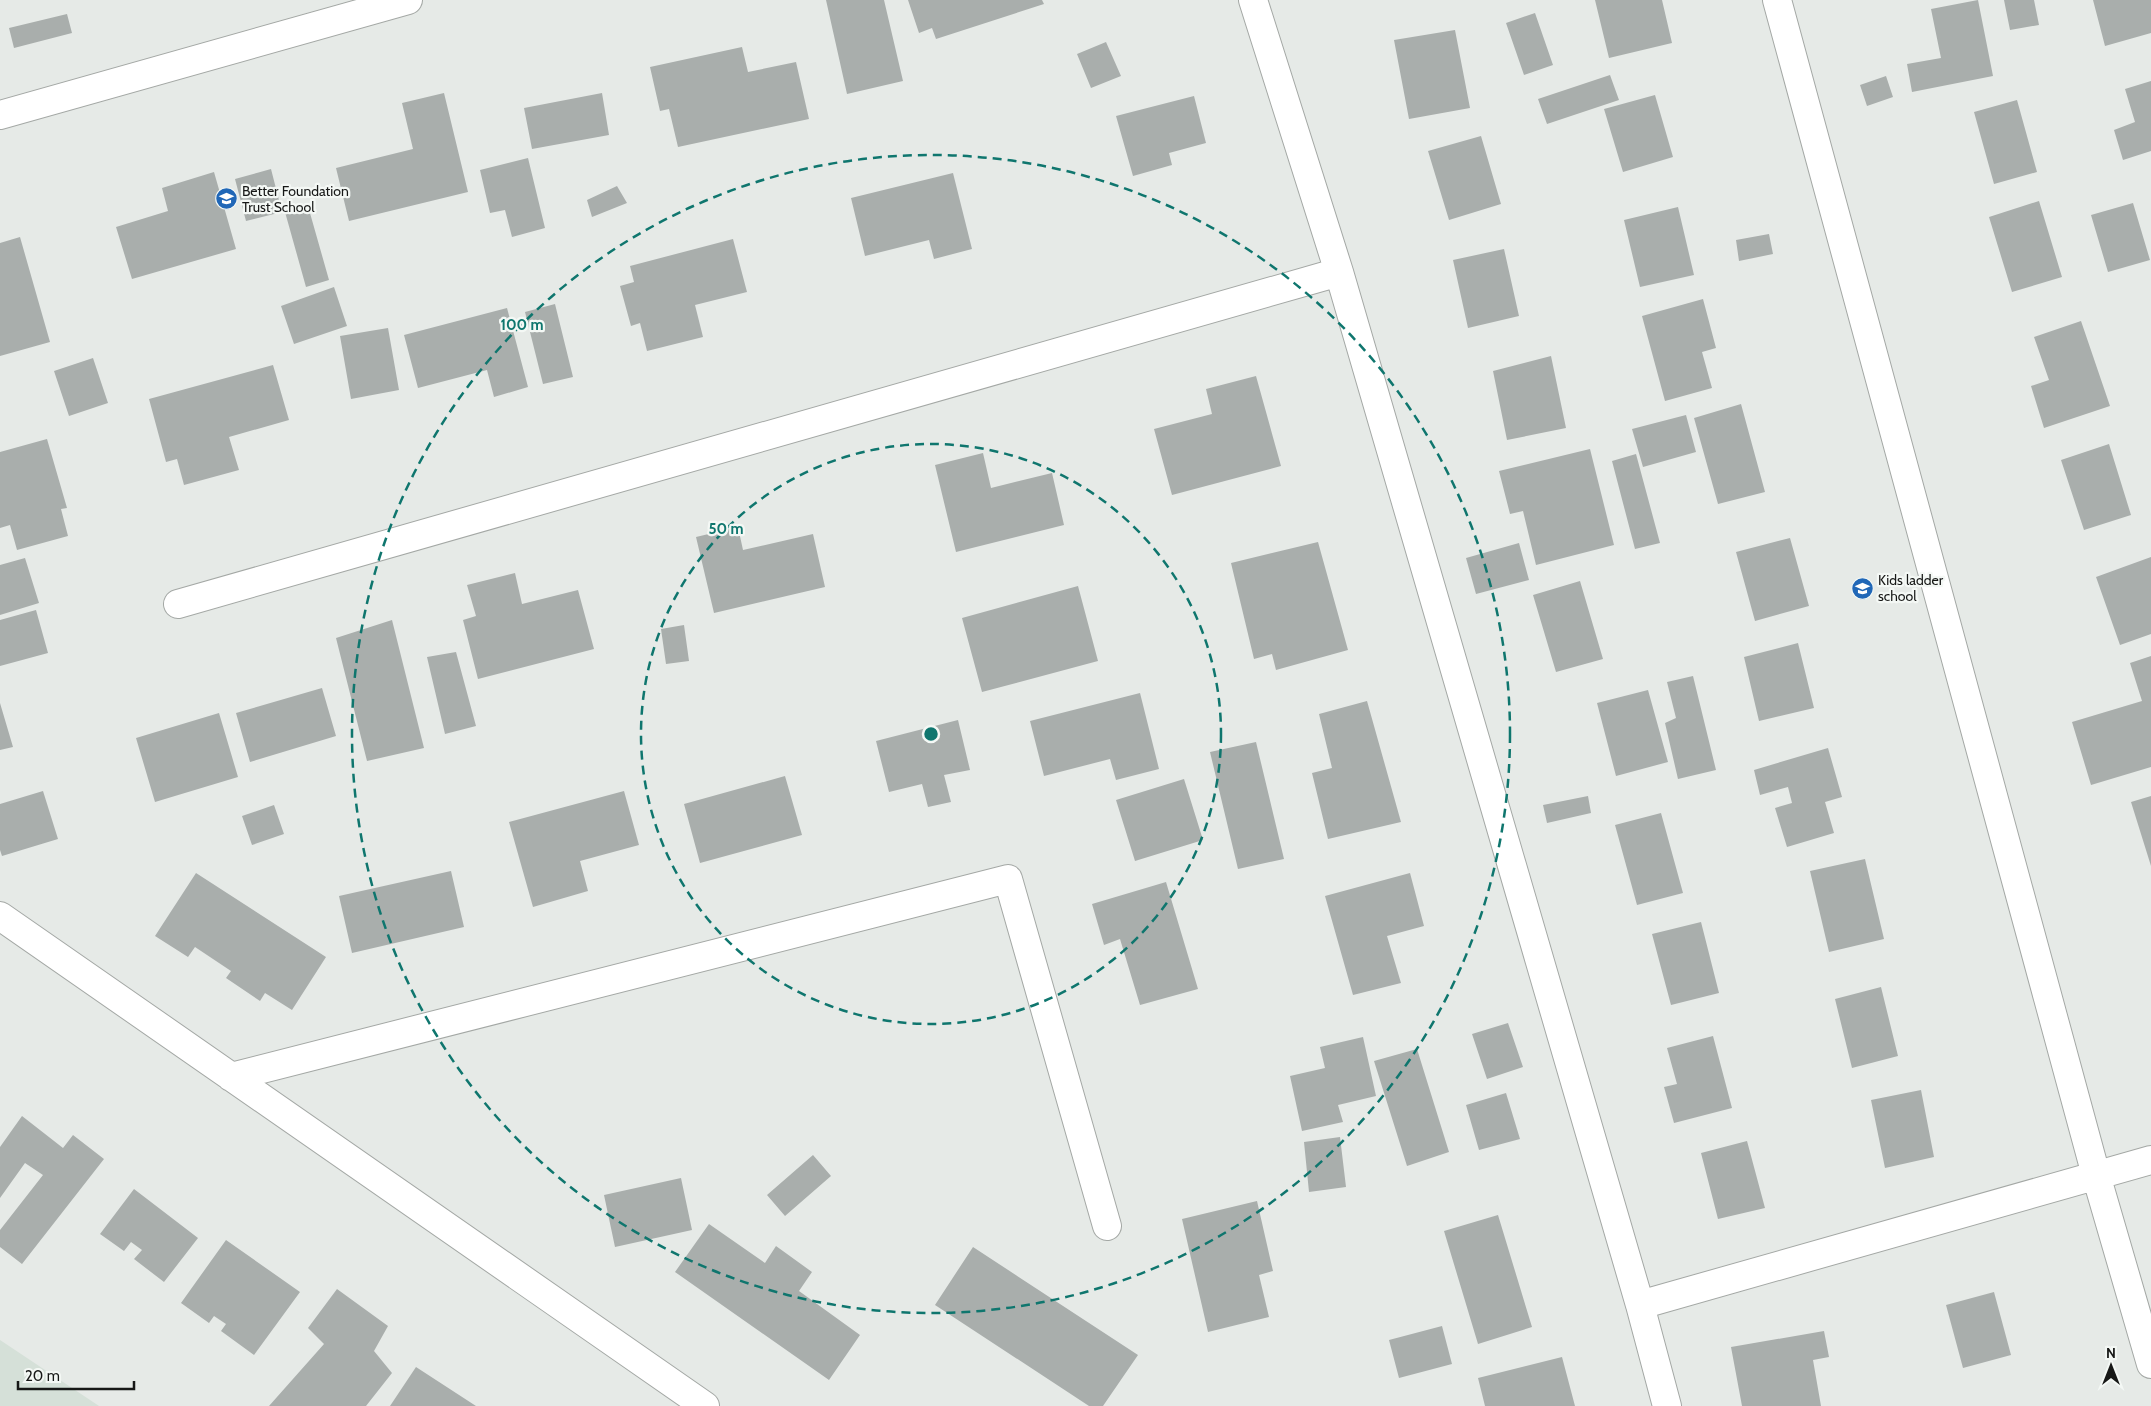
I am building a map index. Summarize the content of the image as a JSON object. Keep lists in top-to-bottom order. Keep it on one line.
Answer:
{"places":{"school or university":["Better Foundation Trust School","Kids ladder school"]},"scale_bar":"20 m","north":"top","rings":["100 m","50 m"]}
